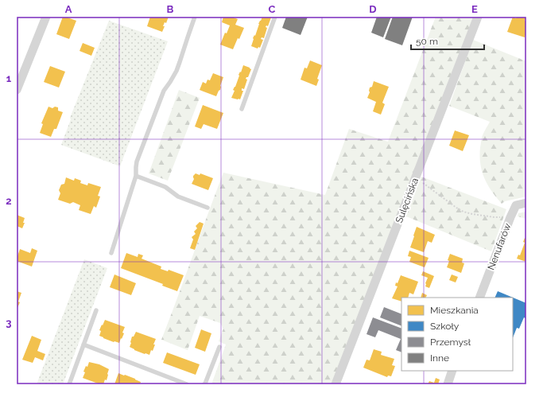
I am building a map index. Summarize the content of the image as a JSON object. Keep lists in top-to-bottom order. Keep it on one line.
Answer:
{"streets":{"street":["Sulęcińska","Nenufarów"]},"legend":["Mieszkania","Szkoły","Przemysł","Inne"],"scale_bar":"50 m","grid":{"columns":["A","B","C","D","E"],"rows":["1","2","3"]}}
